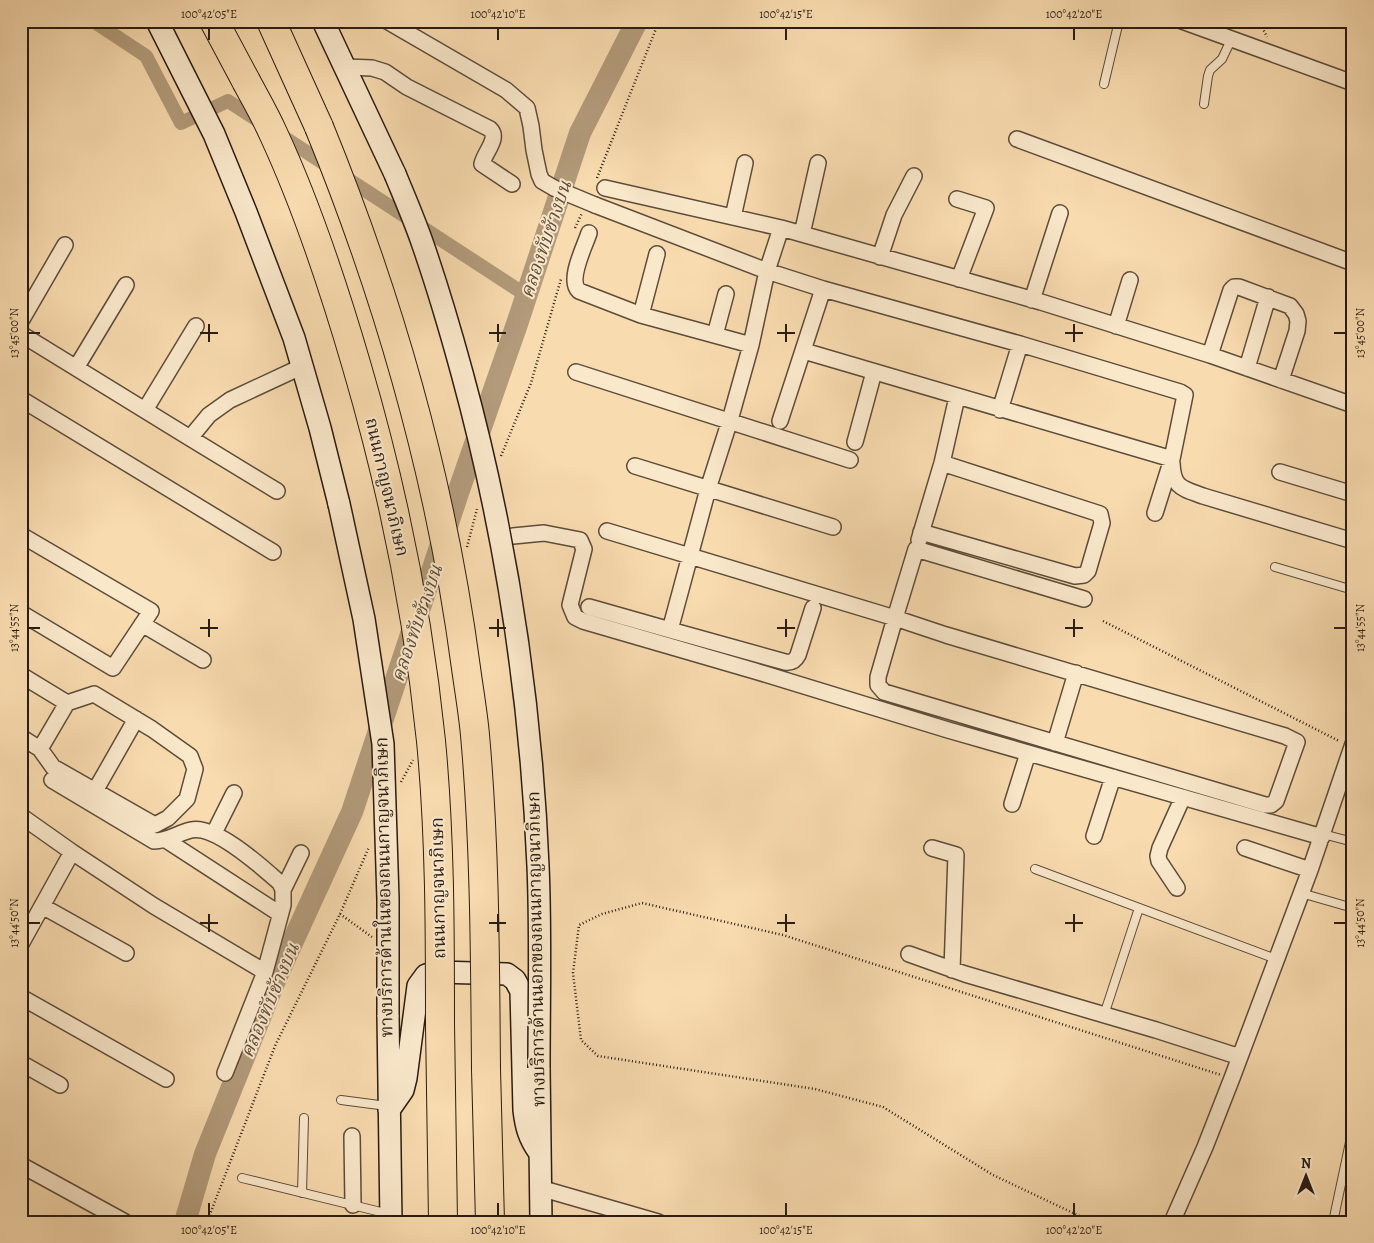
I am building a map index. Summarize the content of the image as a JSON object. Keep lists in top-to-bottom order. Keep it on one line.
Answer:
{"streets":{"highway":["ถนนกาญจนาภิเษก"],"main road":["ทางบริการด้านในของถนนกาญจนาภิเษก","ทางบริการด้านนอกของถนนกาญจนาภิเษก"]},"water":["คลองทับช้างบน"],"north":"top","coordinates":["100°42'05\"E","100°42'10\"E","100°42'15\"E","100°42'20\"E","13°45'00\"N","13°44'55\"N","13°44'50\"N"]}
